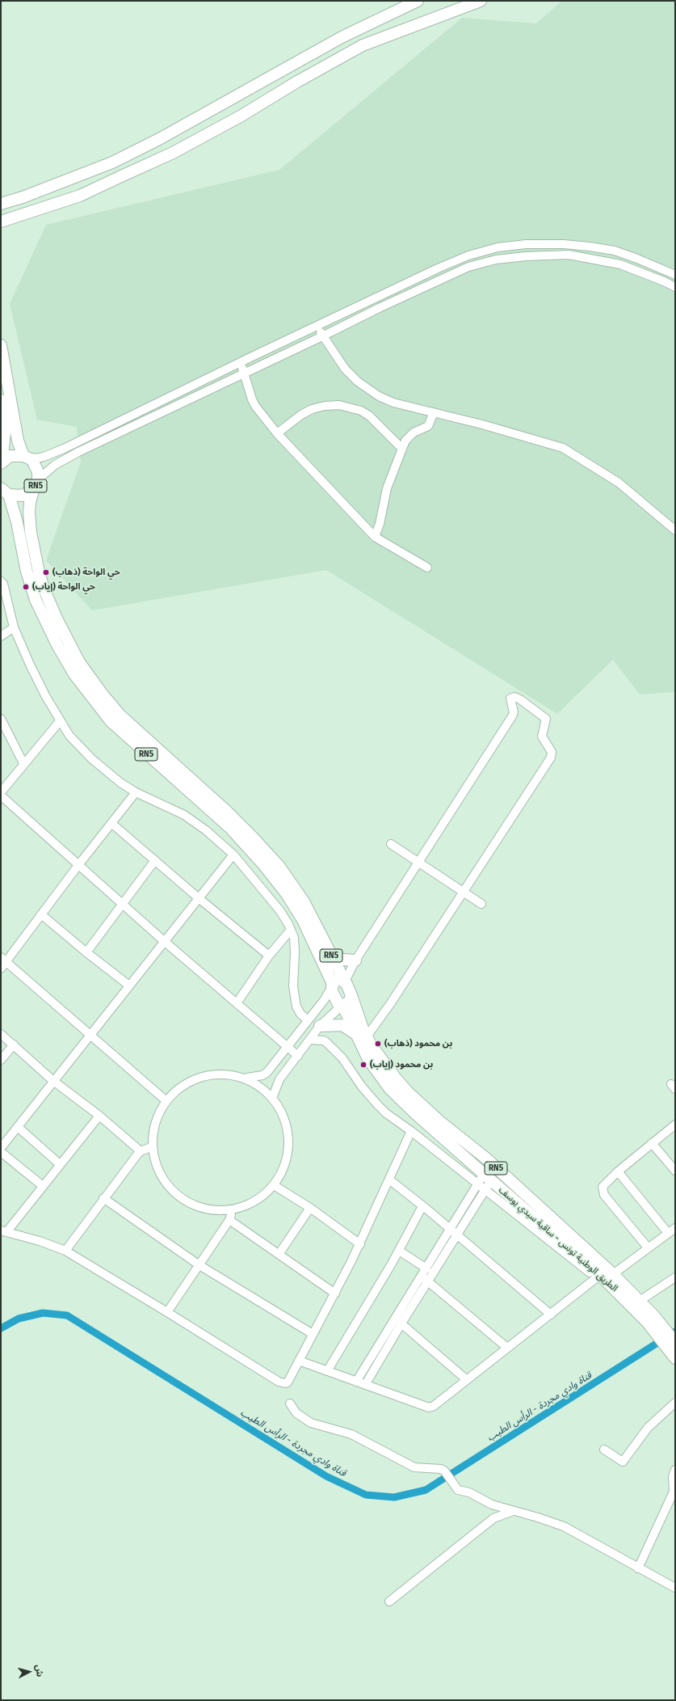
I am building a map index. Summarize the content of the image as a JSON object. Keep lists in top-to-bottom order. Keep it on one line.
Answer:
{"streets":{"highway":["RN5","الطريق الوطنية تونس - ساقية سيدي يوسف"]},"crossings":[["RN5","الطريق الوطنية تونس - ساقية سيدي يوسف"]],"water":["قناة وادي مجردة - الرأس الطيب"],"places":["حي الواحة (ذهاب)","حي الواحة (إياب)","بن محمود (ذهاب)","بن محمود (إياب)"],"north":"right"}
